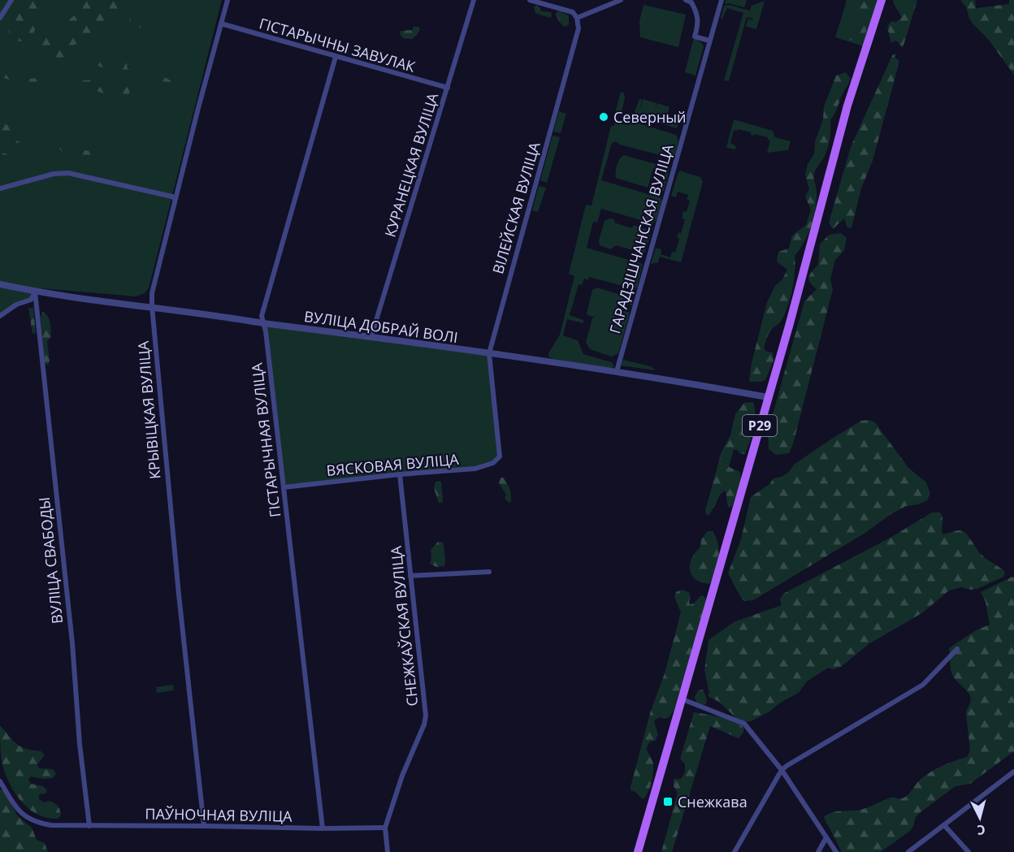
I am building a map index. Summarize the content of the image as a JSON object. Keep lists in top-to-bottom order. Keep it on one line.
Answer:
{"streets":{"main road":["Р29"],"street":["ГІСТАРЫЧНЫ ЗАВУЛАК","КУРАНЕЦКАЯ ВУЛІЦА","ВІЛЕЙСКАЯ ВУЛІЦА","ГАРАДЗІШЧАНСКАЯ ВУЛІЦА","ВУЛІЦА ДОБРАЙ ВОЛІ","КРЫВІЦКАЯ ВУЛІЦА","ГІСТАРЫЧНАЯ ВУЛІЦА","ВЯСКОВАЯ ВУЛІЦА","ВУЛІЦА СВАБОДЫ","СНЕЖКАЎСКАЯ ВУЛІЦА","ПАЎНОЧНАЯ ВУЛІЦА"]},"crossings":[["ГІСТАРЫЧНЫ ЗАВУЛАК","КУРАНЕЦКАЯ ВУЛІЦА"],["ГІСТАРЫЧНЫ ЗАВУЛАК","КРЫВІЦКАЯ ВУЛІЦА"],["ГІСТАРЫЧНЫ ЗАВУЛАК","ГІСТАРЫЧНАЯ ВУЛІЦА"],["КУРАНЕЦКАЯ ВУЛІЦА","ВУЛІЦА ДОБРАЙ ВОЛІ"],["ВІЛЕЙСКАЯ ВУЛІЦА","ВУЛІЦА ДОБРАЙ ВОЛІ"],["ВІЛЕЙСКАЯ ВУЛІЦА","ВЯСКОВАЯ ВУЛІЦА"],["ГАРАДЗІШЧАНСКАЯ ВУЛІЦА","ВУЛІЦА ДОБРАЙ ВОЛІ"],["ВУЛІЦА ДОБРАЙ ВОЛІ","КРЫВІЦКАЯ ВУЛІЦА"],["ВУЛІЦА ДОБРАЙ ВОЛІ","Р29"],["ВУЛІЦА ДОБРАЙ ВОЛІ","ГІСТАРЫЧНАЯ ВУЛІЦА"],["ВУЛІЦА ДОБРАЙ ВОЛІ","ВУЛІЦА СВАБОДЫ"],["КРЫВІЦКАЯ ВУЛІЦА","ПАЎНОЧНАЯ ВУЛІЦА"],["ГІСТАРЫЧНАЯ ВУЛІЦА","ВЯСКОВАЯ ВУЛІЦА"],["ГІСТАРЫЧНАЯ ВУЛІЦА","ПАЎНОЧНАЯ ВУЛІЦА"],["ВЯСКОВАЯ ВУЛІЦА","СНЕЖКАЎСКАЯ ВУЛІЦА"],["ВУЛІЦА СВАБОДЫ","ПАЎНОЧНАЯ ВУЛІЦА"],["СНЕЖКАЎСКАЯ ВУЛІЦА","ПАЎНОЧНАЯ ВУЛІЦА"]],"places":{"other":["Северный"],"transit":["Снежкава"]},"north":"bottom"}
